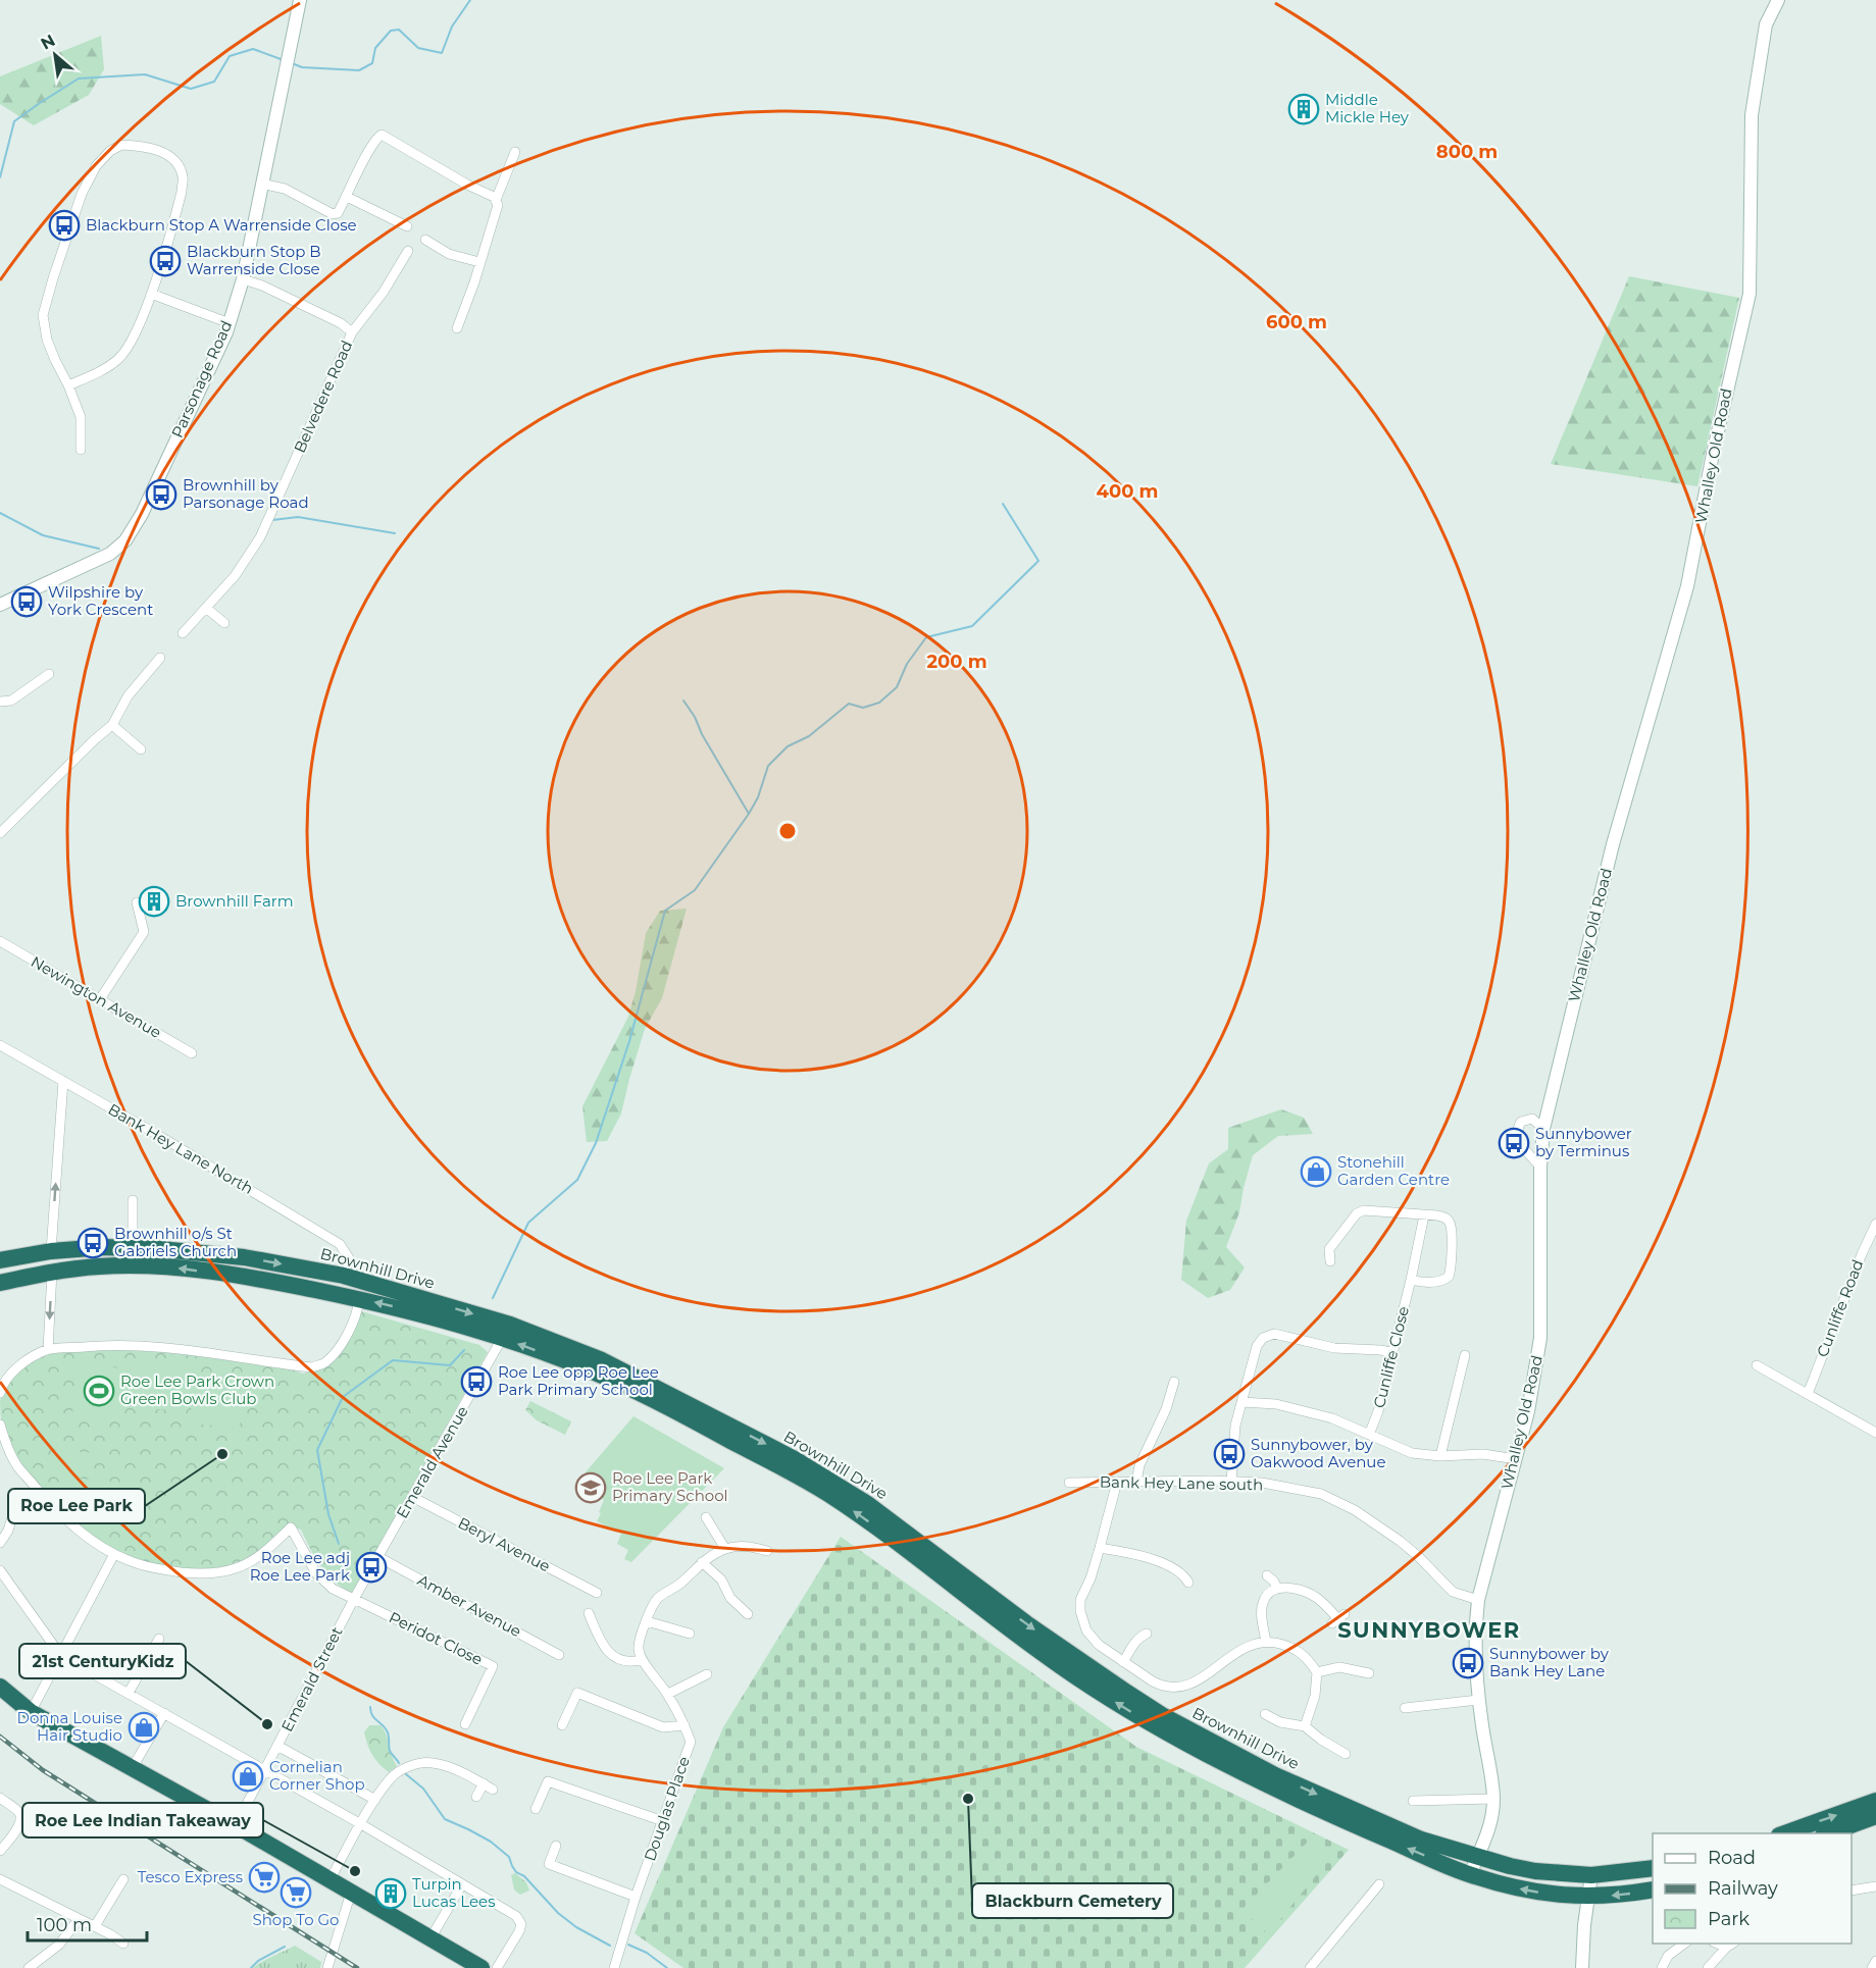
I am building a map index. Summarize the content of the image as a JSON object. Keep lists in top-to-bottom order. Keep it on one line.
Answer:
{"streets":{"highway":["Brownhill Drive"],"street":["Parsonage Road","Belvedere Road","Whalley Old Road","Newington Avenue","Bank Hey Lane North","Cunliffe Road","Cunliffe Close","Emerald Avenue","Bank Hey Lane south","Beryl Avenue","Amber Avenue","Peridot Close","Emerald Street","Douglas Place"]},"crossings":[["Whalley Old Road","Brownhill Drive"],["Whalley Old Road","Bank Hey Lane south"],["Brownhill Drive","Emerald Avenue"],["Emerald Avenue","Beryl Avenue"],["Emerald Avenue","Amber Avenue"],["Emerald Avenue","Peridot Close"],["Emerald Avenue","Emerald Street"],["Peridot Close","Emerald Street"]],"districts":["SUNNYBOWER"],"places":{"building":["Middle Mickle Hey","Brownhill Farm","Turpin Lucas Lees"],"bus stop":["Blackburn Stop A Warrenside Close","Blackburn Stop B Warrenside Close","Brownhill by Parsonage Road","Wilpshire by York Crescent","Sunnybower by Terminus","Brownhill o/s St Gabriels Church","Roe Lee opp Roe Lee Park Primary School","Sunnybower, by Oakwood Avenue","Roe Lee adj Roe Lee Park","Sunnybower by Bank Hey Lane"],"shop":["Stonehill Garden Centre","Donna Louise Hair Studio","Cornelian Corner Shop"],"sports":["Roe Lee Park Crown Green Bowls Club"],"other":["Roe Lee Park","21st CenturyKidz","Blackburn Cemetery","Roe Lee Indian Takeaway"],"school or university":["Roe Lee Park Primary School"],"supermarket":["Tesco Express","Shop To Go"]},"legend":["Road","Railway","Park"],"scale_bar":"100 m","north":"top left","rings":["800 m","600 m","400 m","200 m"]}
